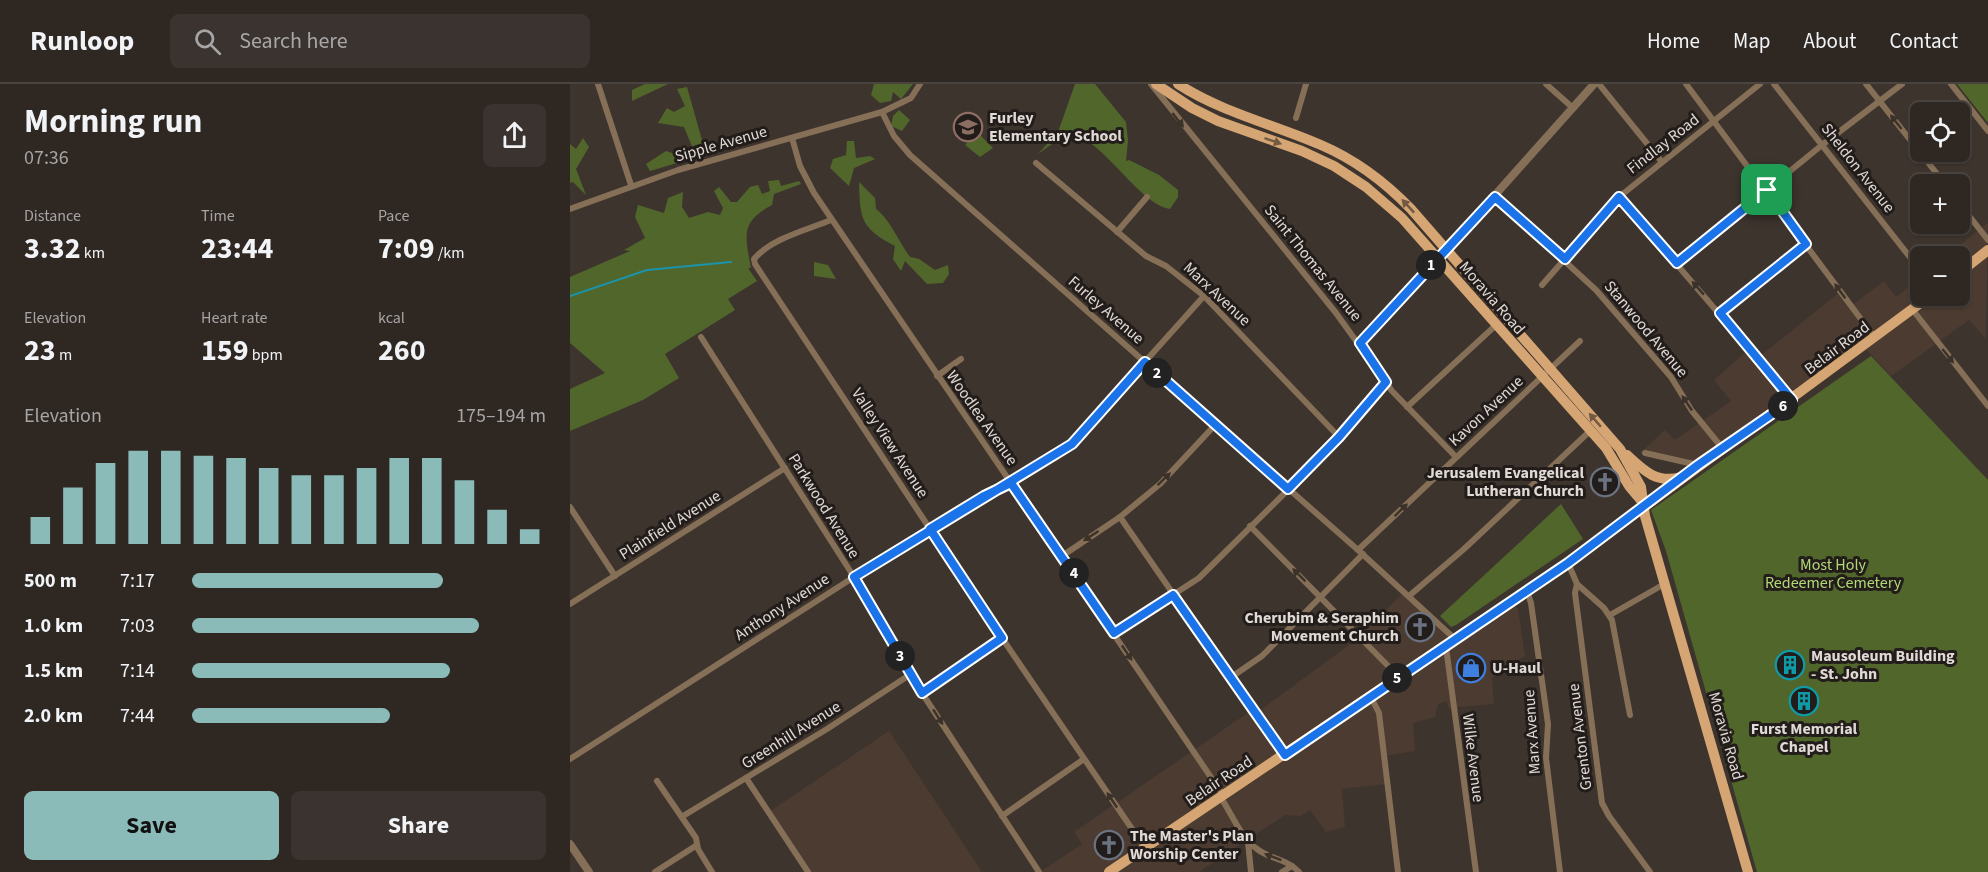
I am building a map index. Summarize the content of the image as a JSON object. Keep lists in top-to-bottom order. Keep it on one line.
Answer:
{"streets":{"main road":["Moravia Road","Belair Road"],"street":["Sipple Avenue","Findlay Road","Sheldon Avenue","Saint Thomas Avenue","Marx Avenue","Furley Avenue","Stanwood Avenue","Kavon Avenue","Woodlea Avenue","Valley View Avenue","Parkwood Avenue","Plainfield Avenue","Anthony Avenue","Greenhill Avenue","Grenton Avenue","Wilke Avenue"]},"crossings":[["Sipple Avenue","Furley Avenue"],["Sipple Avenue","Woodlea Avenue"],["Findlay Road","Stanwood Avenue"],["Saint Thomas Avenue","Kavon Avenue"],["Marx Avenue","Belair Road"],["Moravia Road","Belair Road"],["Moravia Road","Kavon Avenue"],["Furley Avenue","Belair Road"],["Furley Avenue","Kavon Avenue"],["Stanwood Avenue","Belair Road"],["Belair Road","Woodlea Avenue"],["Belair Road","Valley View Avenue"],["Belair Road","Wilke Avenue"],["Woodlea Avenue","Valley View Avenue"],["Woodlea Avenue","Anthony Avenue"],["Valley View Avenue","Anthony Avenue"],["Parkwood Avenue","Plainfield Avenue"],["Parkwood Avenue","Anthony Avenue"],["Parkwood Avenue","Greenhill Avenue"]],"one_way":["Saint Thomas Avenue","Stanwood Avenue"],"parks":["Most Holy Redeemer Cemetery"],"places":{"school or university":["Furley Elementary School"],"church":["Jerusalem Evangelical Lutheran Church","Cherubim & Seraphim Movement Church","The Master's Plan Worship Center"],"building":["Mausoleum Building - St. John","Furst Memorial Chapel"],"shop":["U-Haul"]},"page":{"header":"Runloop","search":"Search here","nav":["Home","Map","About","Contact"],"heading":["Morning run","07:36"],"map_buttons":["+","−"],"stats":[["Distance","3.32 km"],["Time","23:44"],["Pace","7:09 /km"],["Elevation","23 m"],["Heart rate","159 bpm"],["kcal","260"]],"pins":["1","2","6","4","3","5"],"chart":["Elevation","175–194 m"],"list":[{"name":"500 m","note":"7:17"},{"name":"1.0 km","note":"7:03"},{"name":"1.5 km","note":"7:14"},{"name":"2.0 km","note":"7:44"}],"buttons":["Save","Share"]}}
